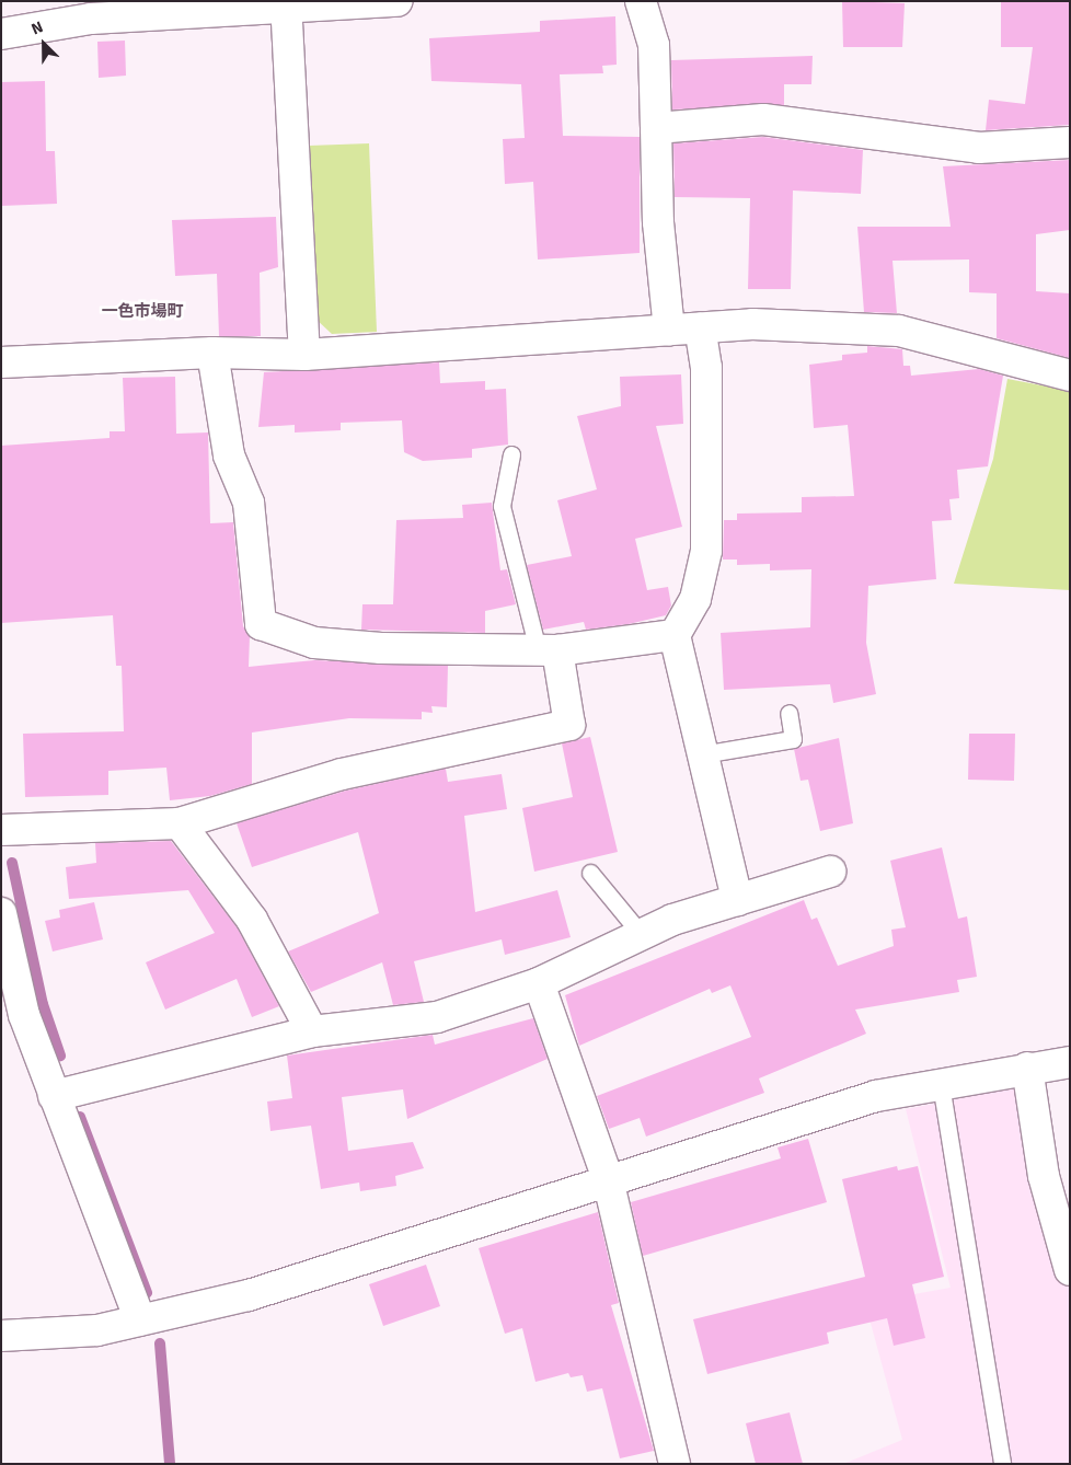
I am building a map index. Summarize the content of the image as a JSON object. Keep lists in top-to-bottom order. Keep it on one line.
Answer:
{"districts":["一色市場町"],"north":"top left"}
